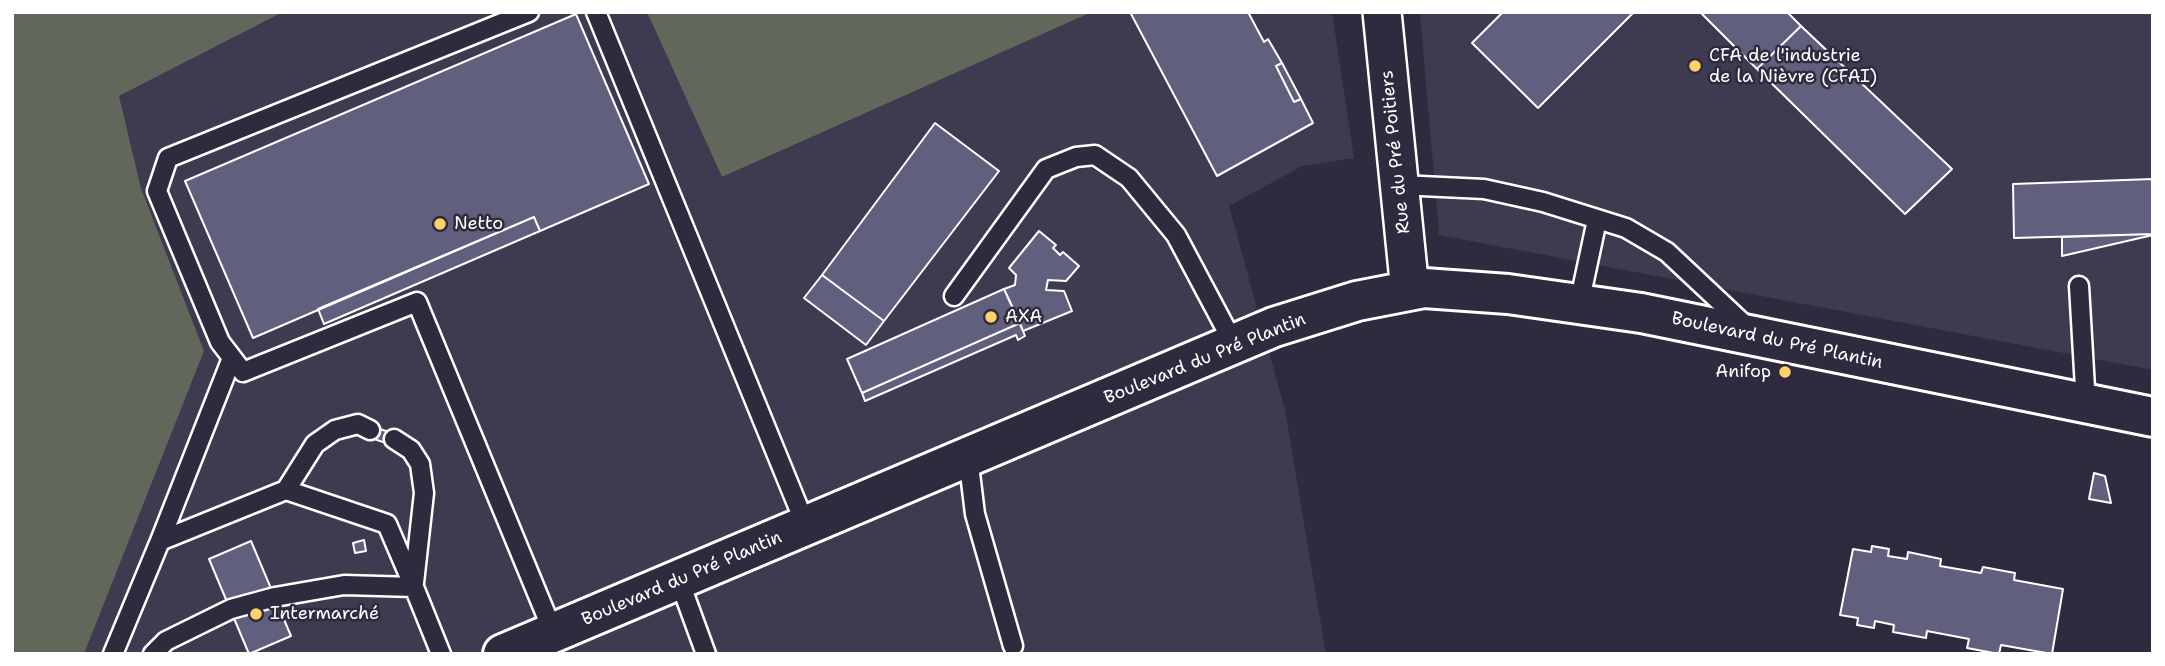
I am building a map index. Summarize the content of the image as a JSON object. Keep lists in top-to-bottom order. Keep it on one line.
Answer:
{"streets":{"street":["Rue du Pré Poitiers","Boulevard du Pré Plantin"]},"crossings":[["Rue du Pré Poitiers","Boulevard du Pré Plantin"]],"places":["CFA de l'industrie de la Nièvre (CFAI)","Netto","AXA","Anifop","Intermarché"]}
